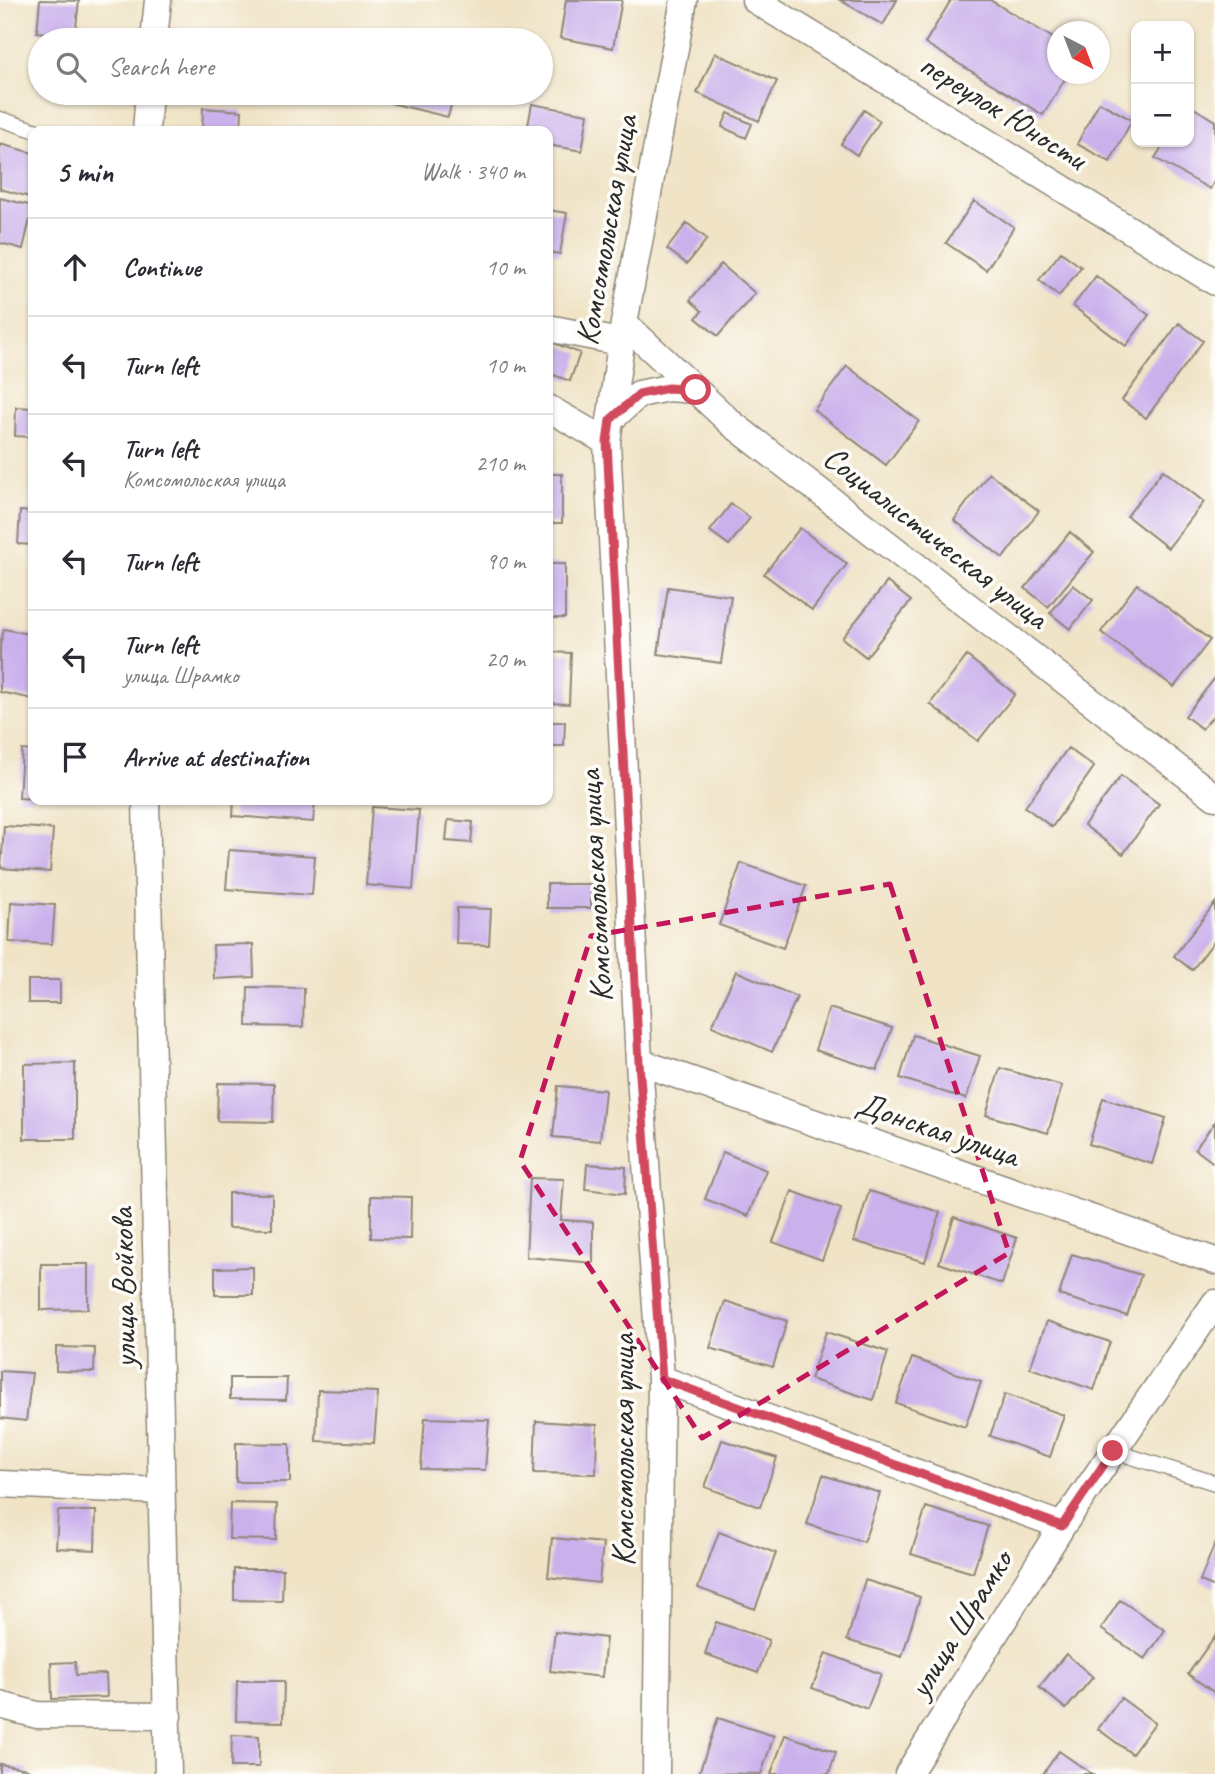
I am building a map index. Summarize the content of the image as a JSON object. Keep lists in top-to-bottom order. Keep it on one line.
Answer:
{"streets":{"street":["переулок Юности","Комсомольская улица","Социалистическая улица","Донская улица","улица Войкова","улица Шрамко"]},"crossings":[["Комсомольская улица","Социалистическая улица"],["Комсомольская улица","Донская улица"]],"north":"bottom right","page":{"map_buttons":["+","−"],"search":"Search here","heading":["5 min","Walk · 340 m"],"list":[["Continue","10 m"],["Turn left","10 m"],["Turn left","Комсомольская улица","210 m"],["Turn left","90 m"],["Turn left","улица Шрамко","20 m"],"Arrive at destination"]}}
